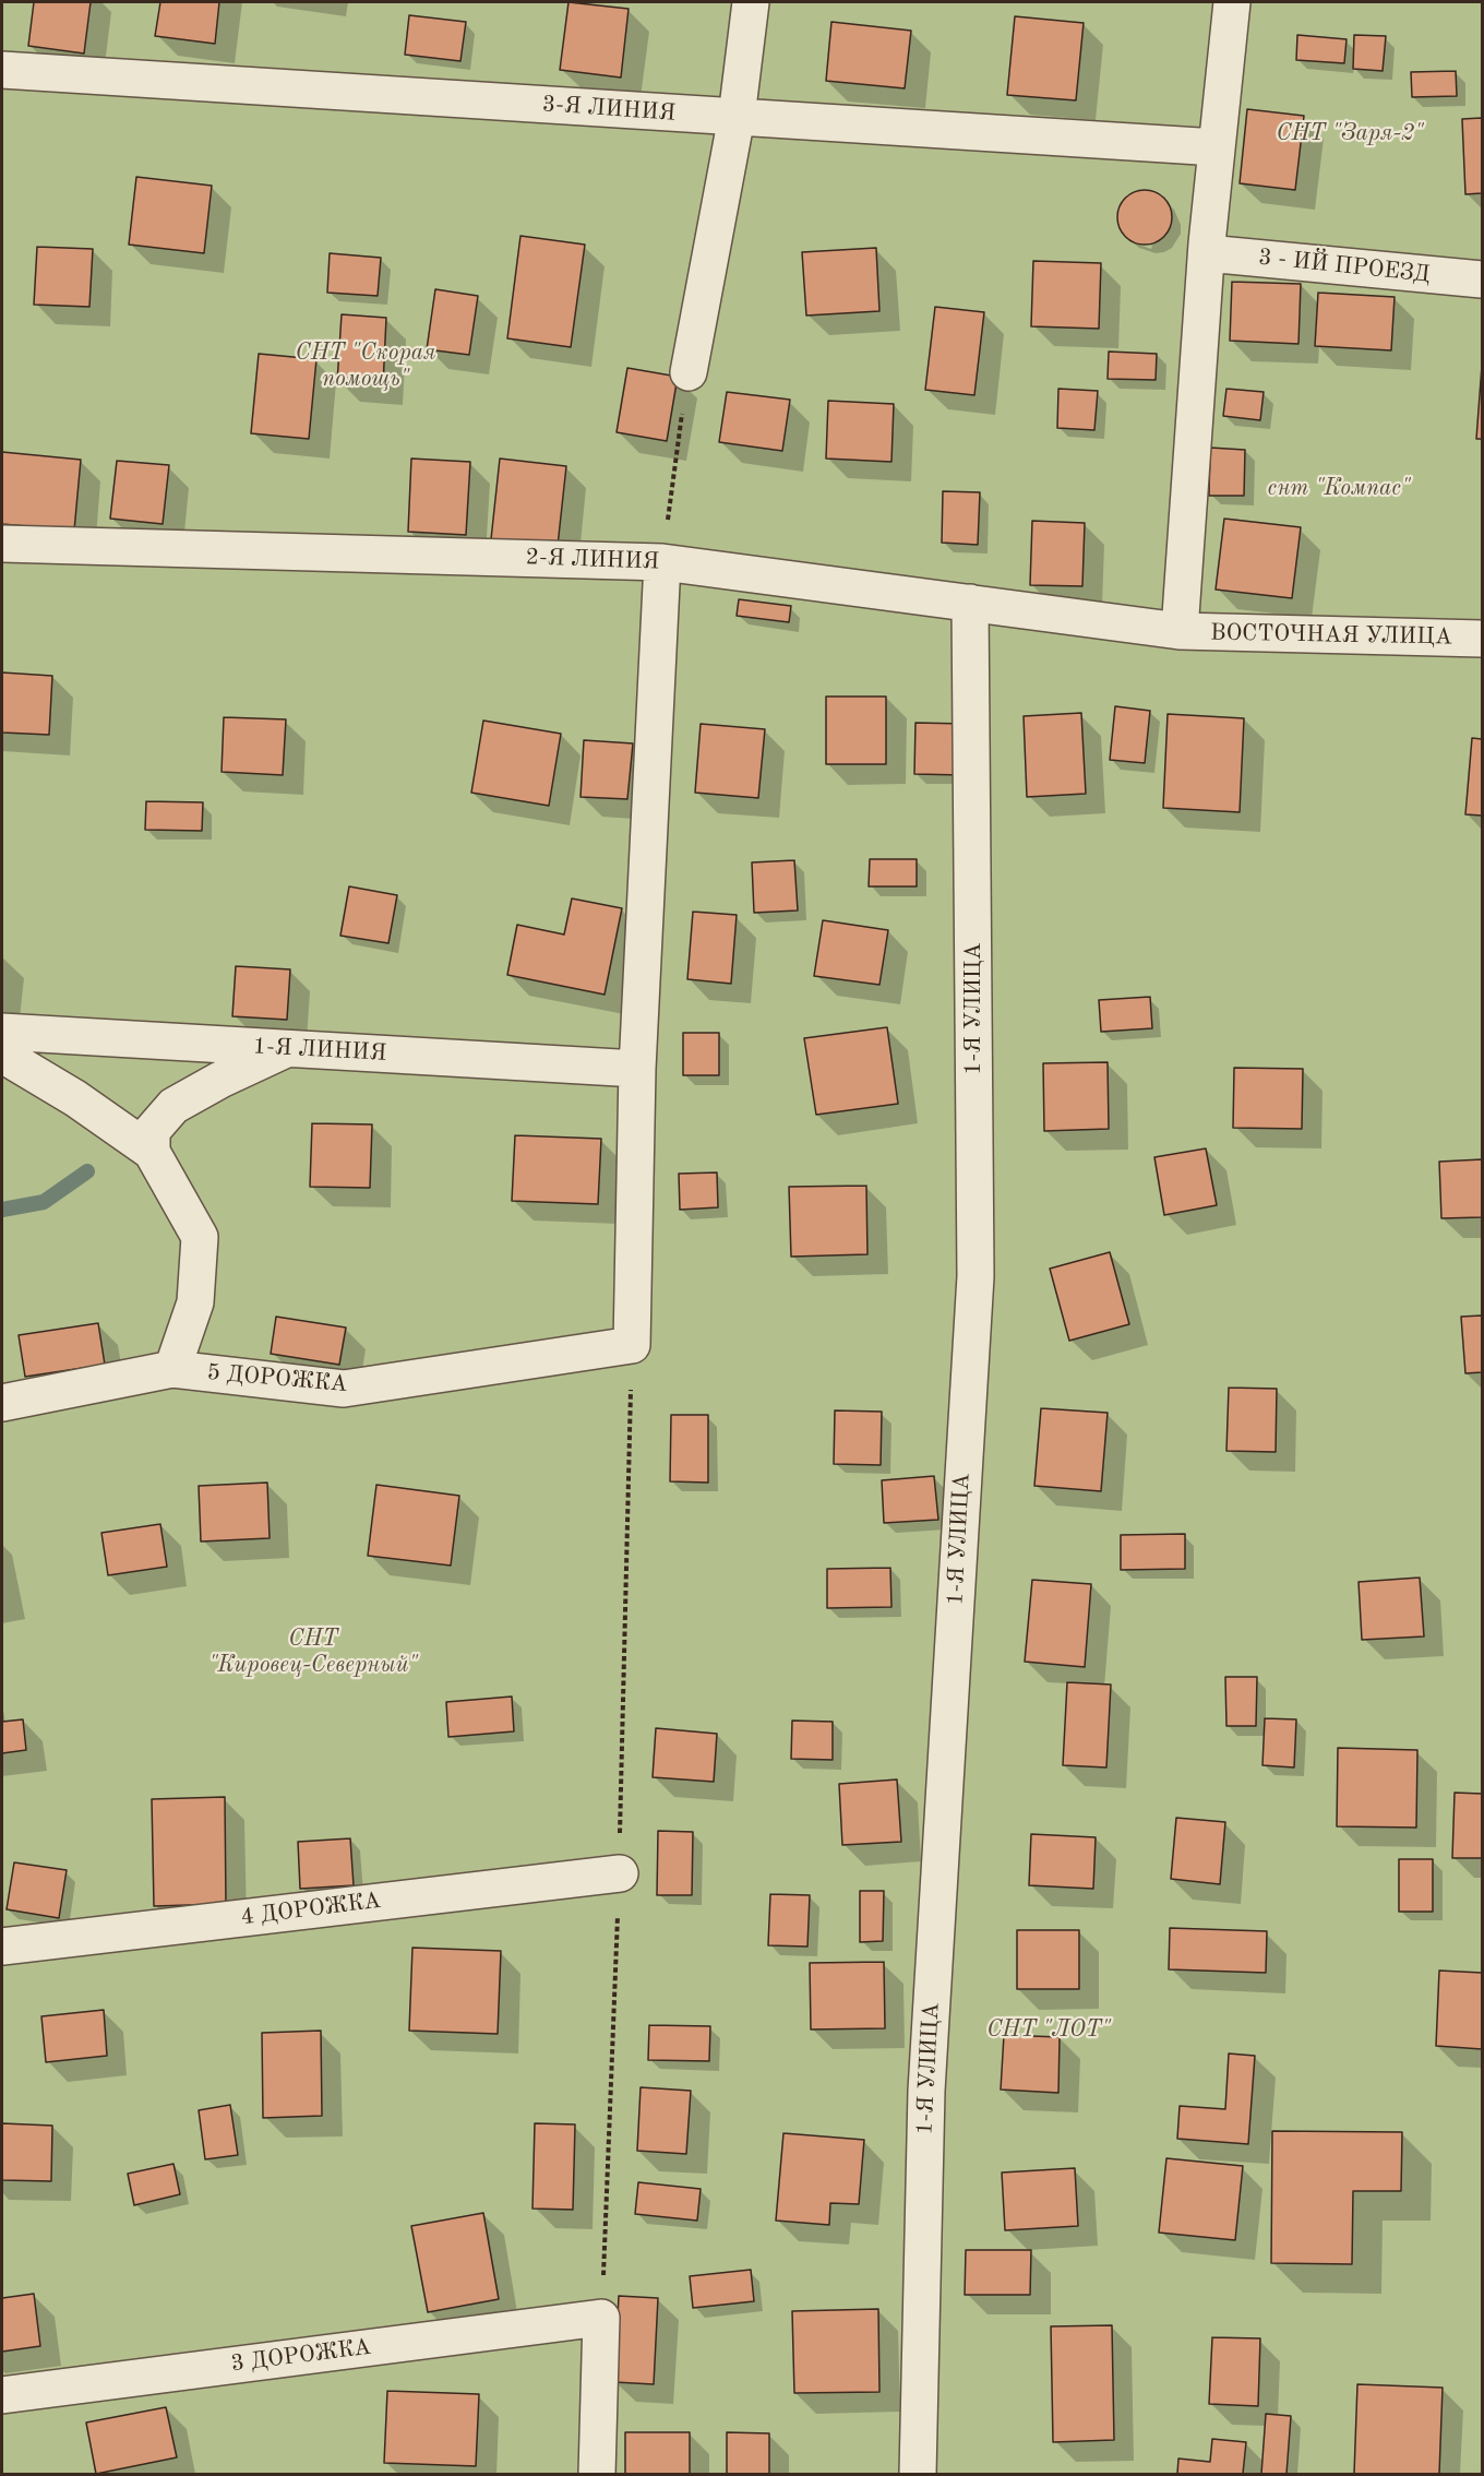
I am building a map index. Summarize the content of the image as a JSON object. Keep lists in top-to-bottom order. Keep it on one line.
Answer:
{"streets":{"street":["3-Я ЛИНИЯ","3 - ИЙ ПРОЕЗД","2-Я ЛИНИЯ","ВОСТОЧНАЯ УЛИЦА","1-Я УЛИЦА","1-Я ЛИНИЯ","5 ДОРОЖКА","4 ДОРОЖКА","3 ДОРОЖКА"]},"crossings":[["2-Я ЛИНИЯ","ВОСТОЧНАЯ УЛИЦА"],["2-Я ЛИНИЯ","1-Я УЛИЦА"],["1-Я ЛИНИЯ","5 ДОРОЖКА"]],"parks":["СНТ \"Заря-2\"","СНТ \"Скорая помощь\"","снт \"Компас\"","СНТ \"Кировец-Северный\"","СНТ \"ЛОТ\""]}
